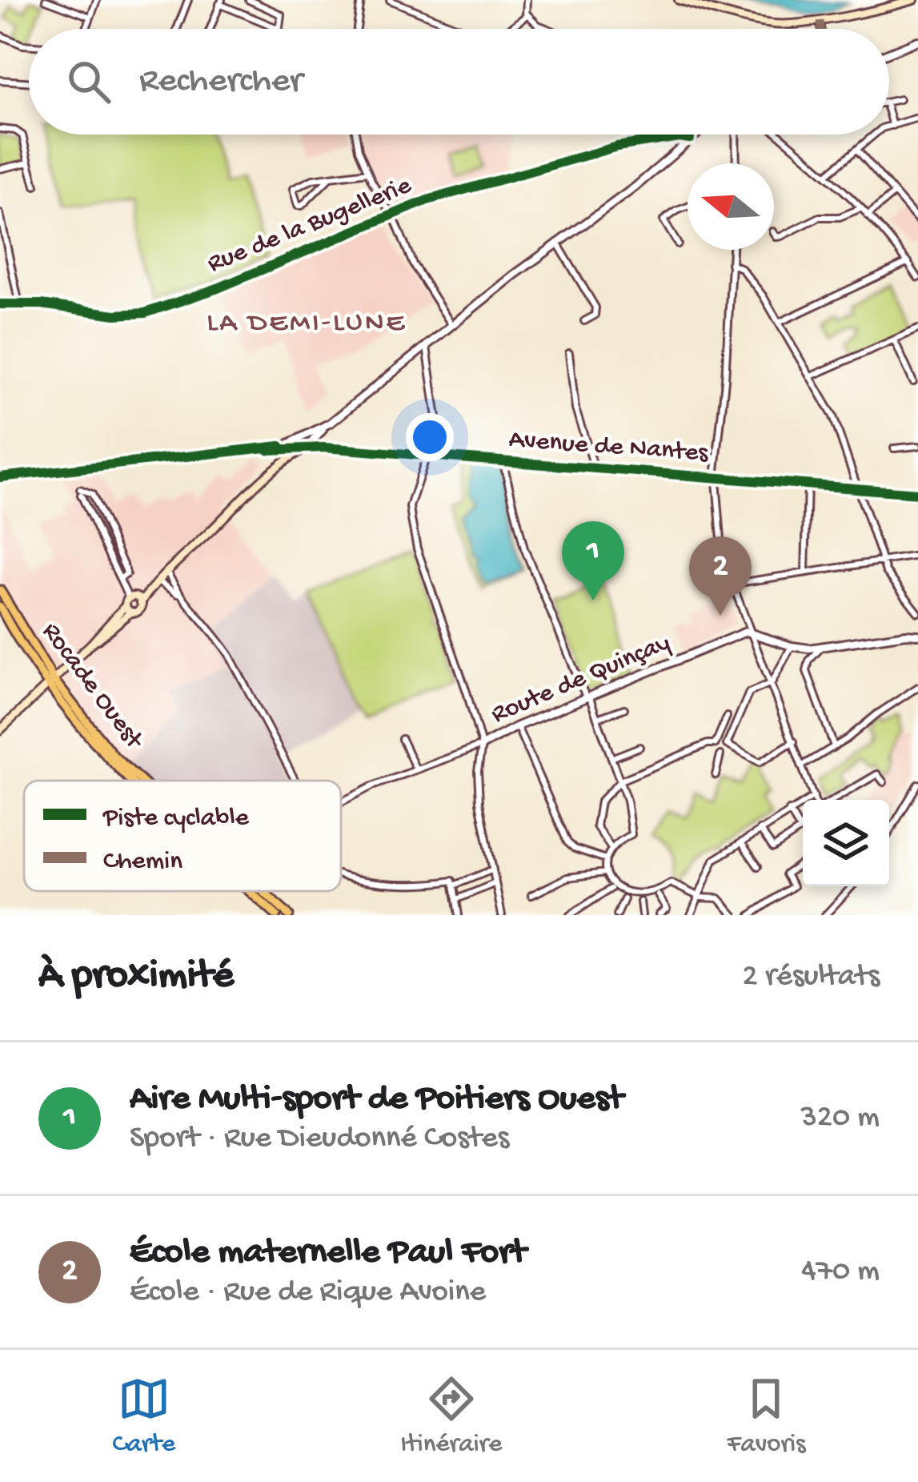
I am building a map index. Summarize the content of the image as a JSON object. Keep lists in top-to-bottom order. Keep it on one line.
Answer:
{"streets":{"main road":["Avenue de Nantes","Rocade Ouest"],"street":["Rue de la Bugellerie","Route de Quinçay"]},"districts":["LA DEMI-LUNE"],"legend":["Piste cyclable","Chemin"],"north":"left","page":{"search":"Rechercher","pins":["1","2"],"heading":["À proximité","2 résultats"],"list":[{"mark":"1","name":"Aire Multi-sport de Poitiers Ouest","note":"Sport · Rue Dieudonné Costes","value":"320 m"},{"mark":"2","name":"École maternelle Paul Fort","note":"École · Rue de Rique Avoine","value":"470 m"}],"nav":["Carte","Itinéraire","Favoris"]}}
